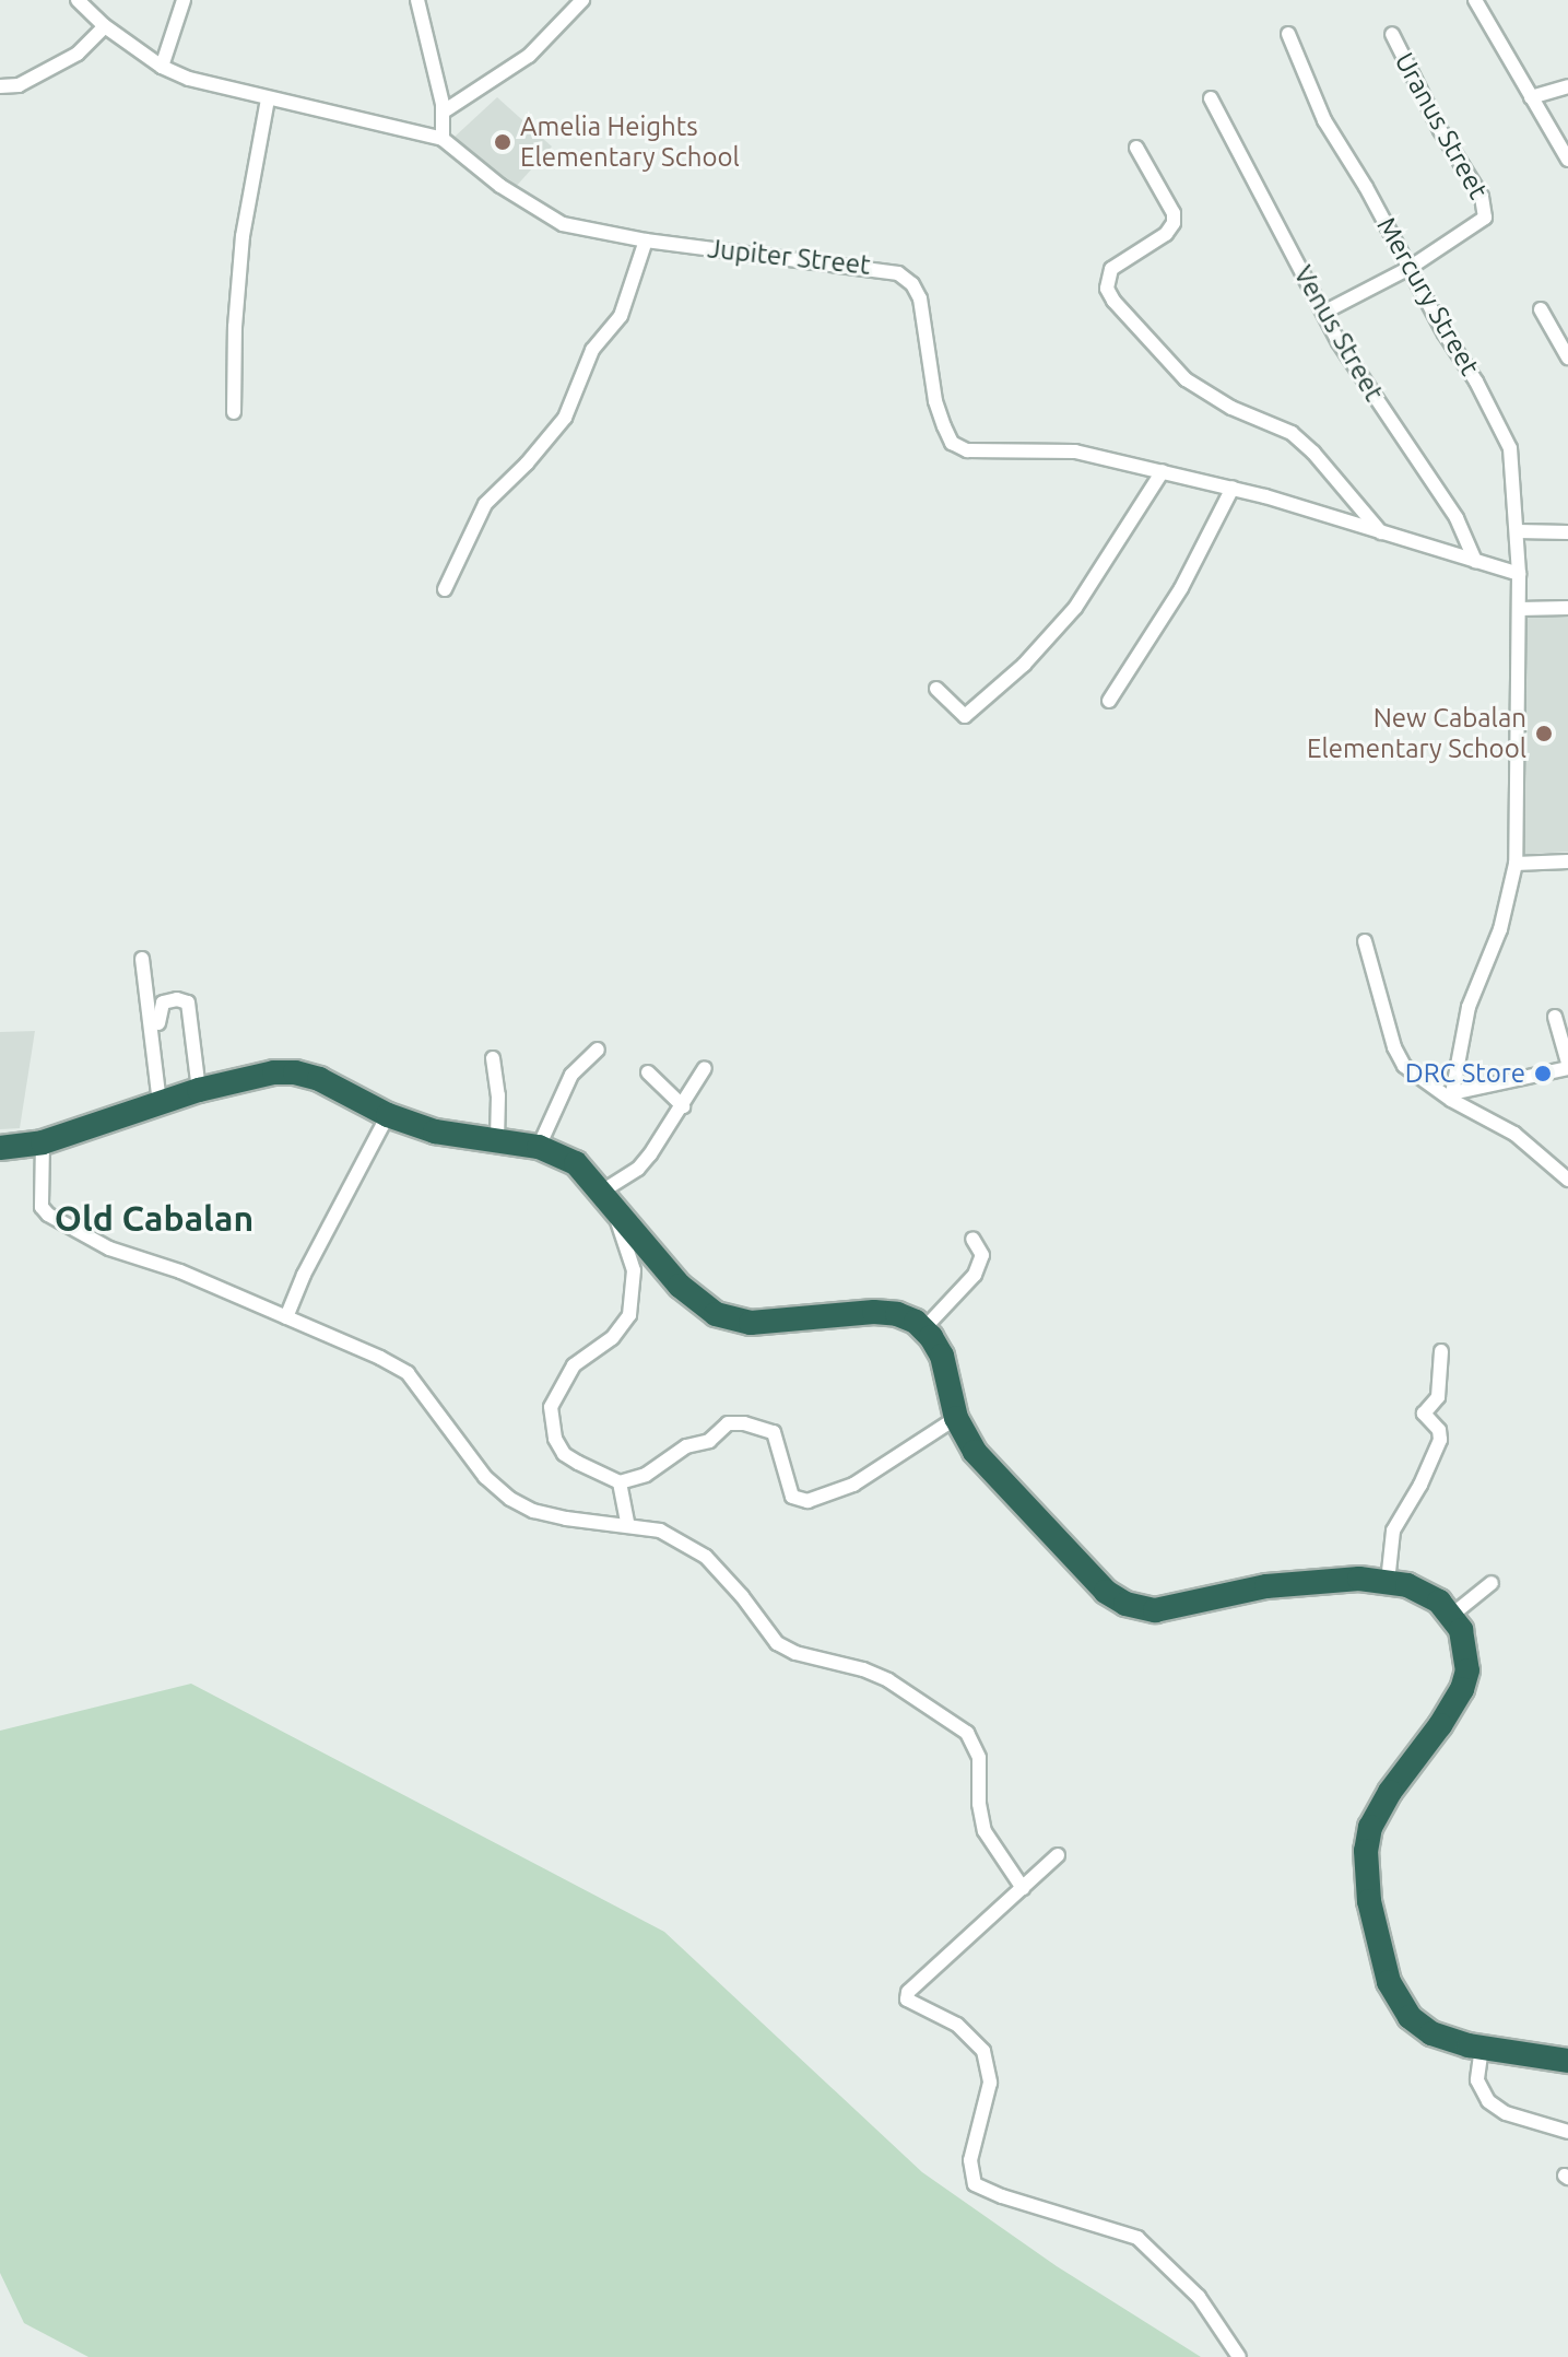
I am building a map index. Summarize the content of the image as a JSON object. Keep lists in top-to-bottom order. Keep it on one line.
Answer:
{"streets":{"street":["Uranus Street","Jupiter Street","Mercury Street","Venus Street"]},"crossings":[["Uranus Street","Mercury Street"],["Jupiter Street","Mercury Street"],["Jupiter Street","Venus Street"]],"districts":["Old Cabalan"],"places":["Amelia Heights Elementary School","New Cabalan Elementary School","DRC Store"]}
